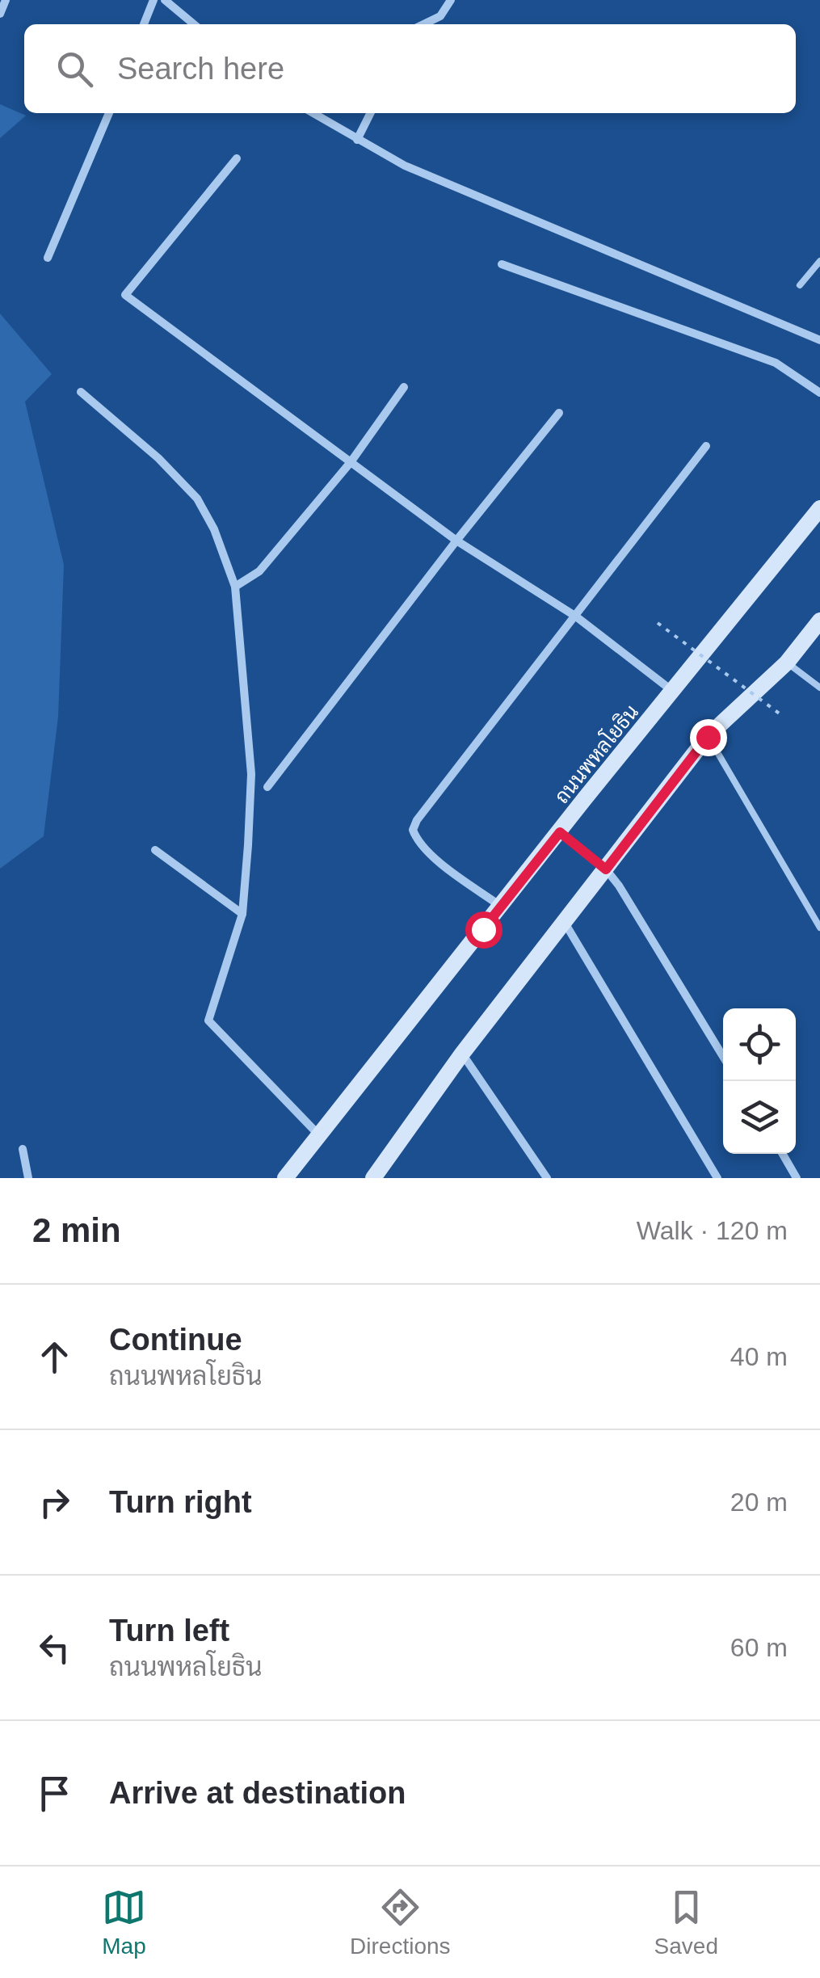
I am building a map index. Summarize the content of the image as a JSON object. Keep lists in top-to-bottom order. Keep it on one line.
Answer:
{"streets":{"main road":["ถนนพหลโยธิน"]},"page":{"search":"Search here","heading":["2 min","Walk · 120 m"],"list":[["Continue","ถนนพหลโยธิน","40 m"],["Turn right","20 m"],["Turn left","ถนนพหลโยธิน","60 m"],"Arrive at destination"],"nav":["Map","Directions","Saved"]}}
